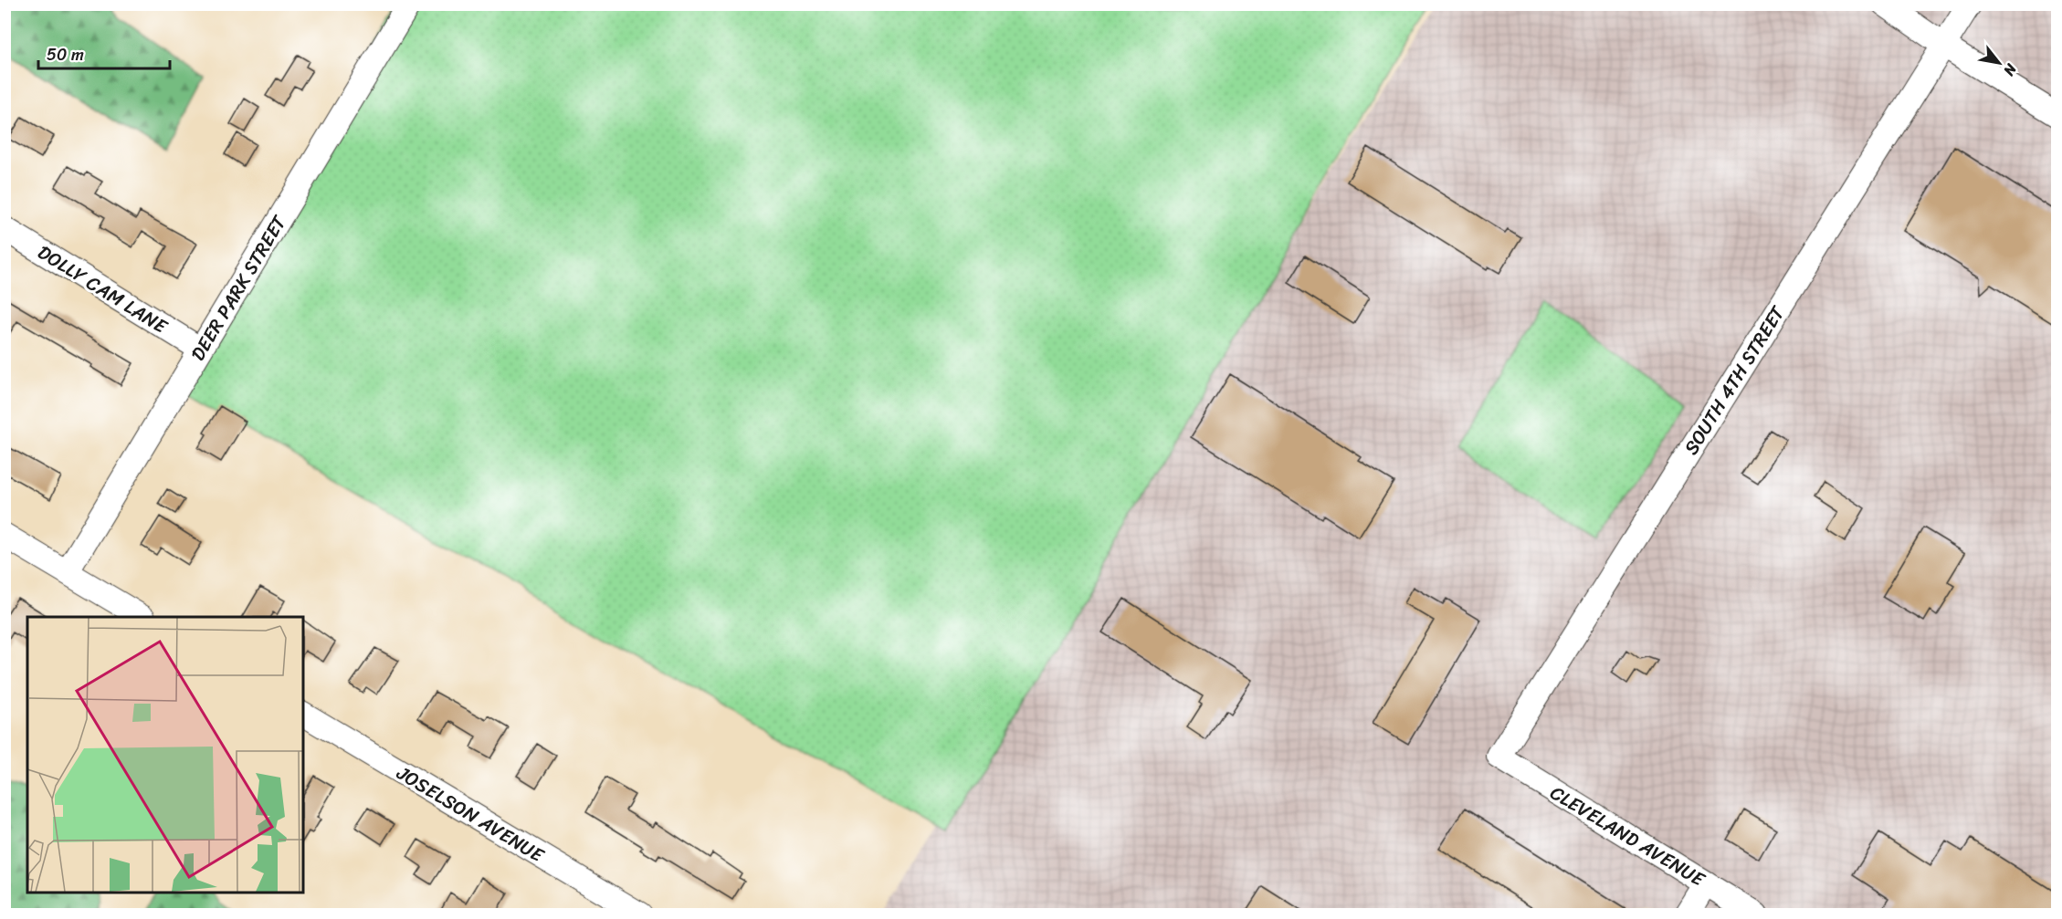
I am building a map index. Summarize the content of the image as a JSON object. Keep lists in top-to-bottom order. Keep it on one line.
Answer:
{"streets":{"street":["DEER PARK STREET","DOLLY CAM LANE","SOUTH 4TH STREET","JOSELSON AVENUE","CLEVELAND AVENUE"]},"crossings":[["DEER PARK STREET","DOLLY CAM LANE"],["SOUTH 4TH STREET","CLEVELAND AVENUE"]],"scale_bar":"50 m","north":"bottom right"}
